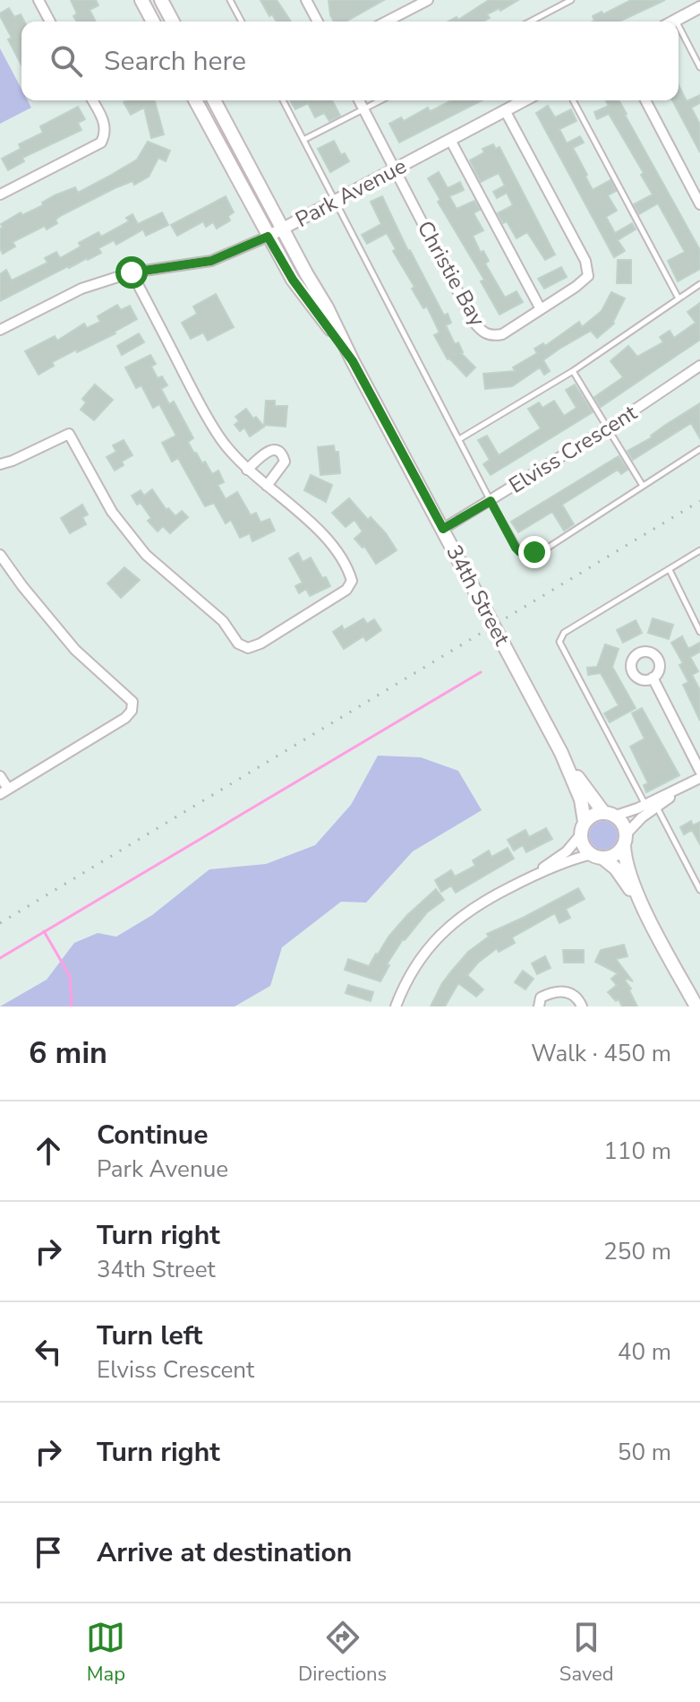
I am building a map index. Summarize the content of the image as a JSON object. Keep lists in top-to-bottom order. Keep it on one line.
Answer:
{"streets":{"main road":["34th Street"],"street":["Park Avenue","Christie Bay","Elviss Crescent"]},"crossings":[["Park Avenue","Christie Bay"],["Park Avenue","34th Street"],["Elviss Crescent","34th Street"]],"page":{"search":"Search here","heading":["6 min","Walk · 450 m"],"list":[["Continue","Park Avenue","110 m"],["Turn right","34th Street","250 m"],["Turn left","Elviss Crescent","40 m"],["Turn right","50 m"],"Arrive at destination"],"nav":["Map","Directions","Saved"]}}
